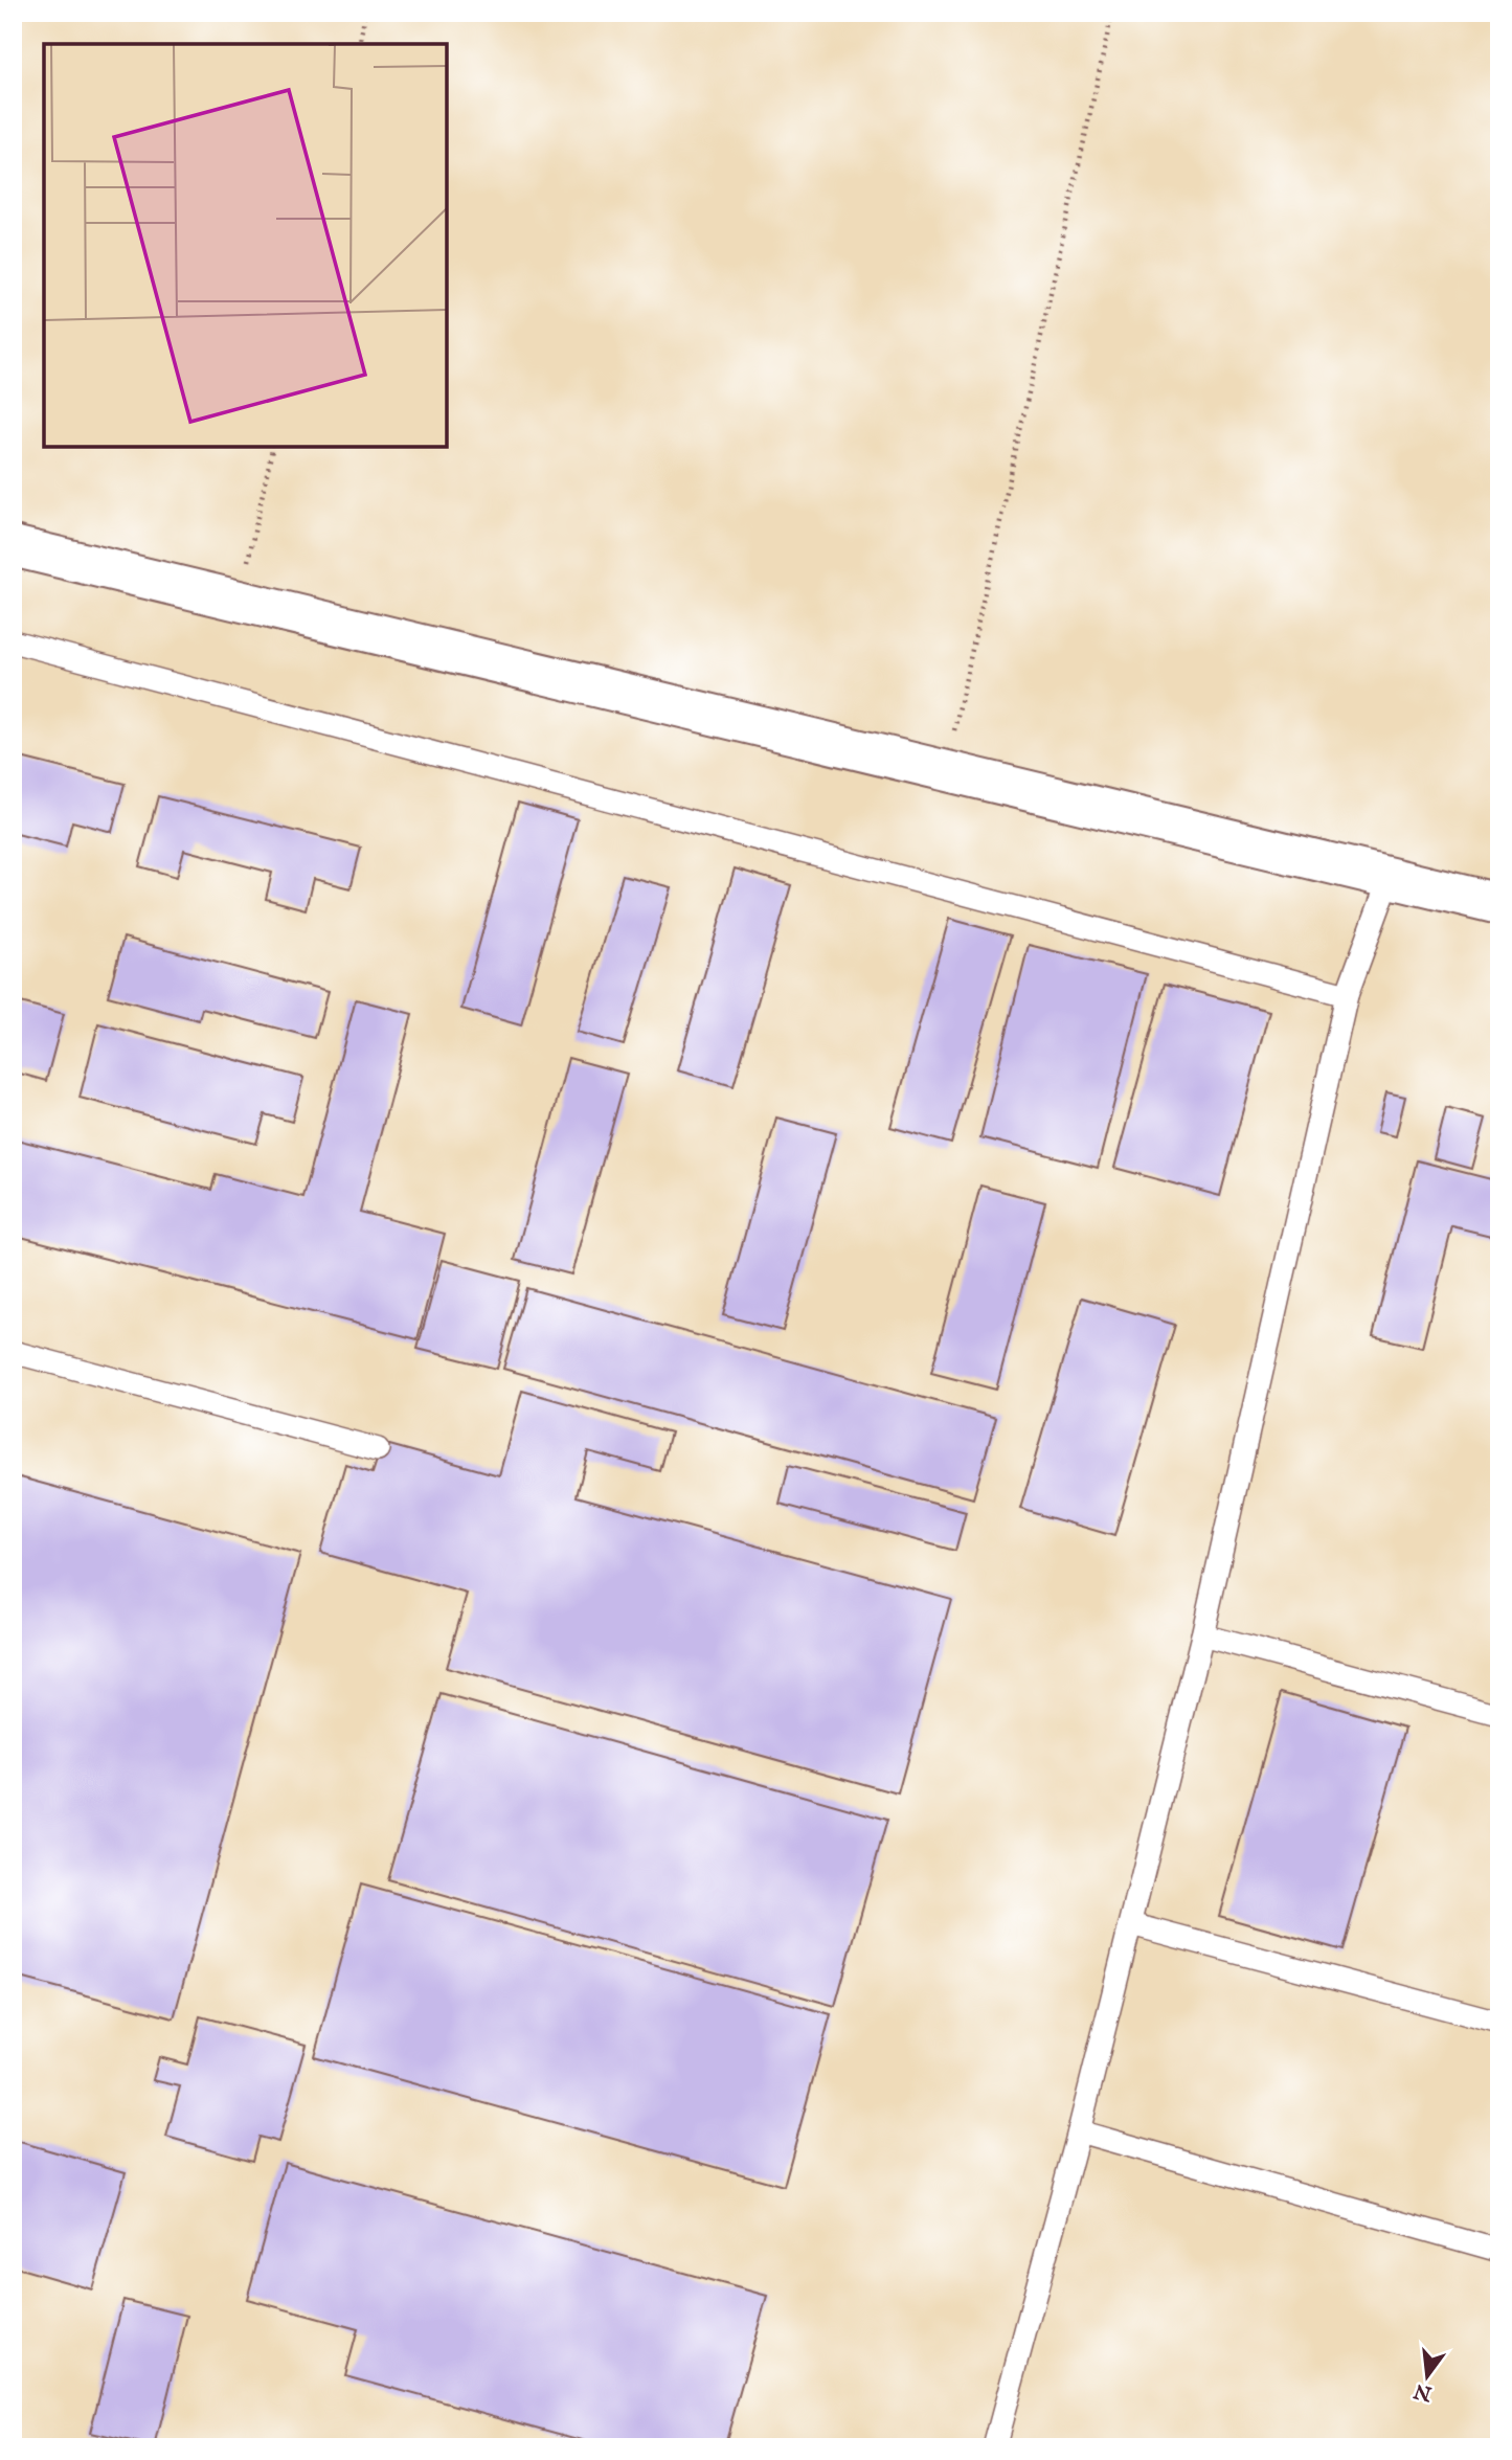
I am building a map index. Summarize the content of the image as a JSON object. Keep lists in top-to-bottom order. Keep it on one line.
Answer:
{"north":"bottom"}
